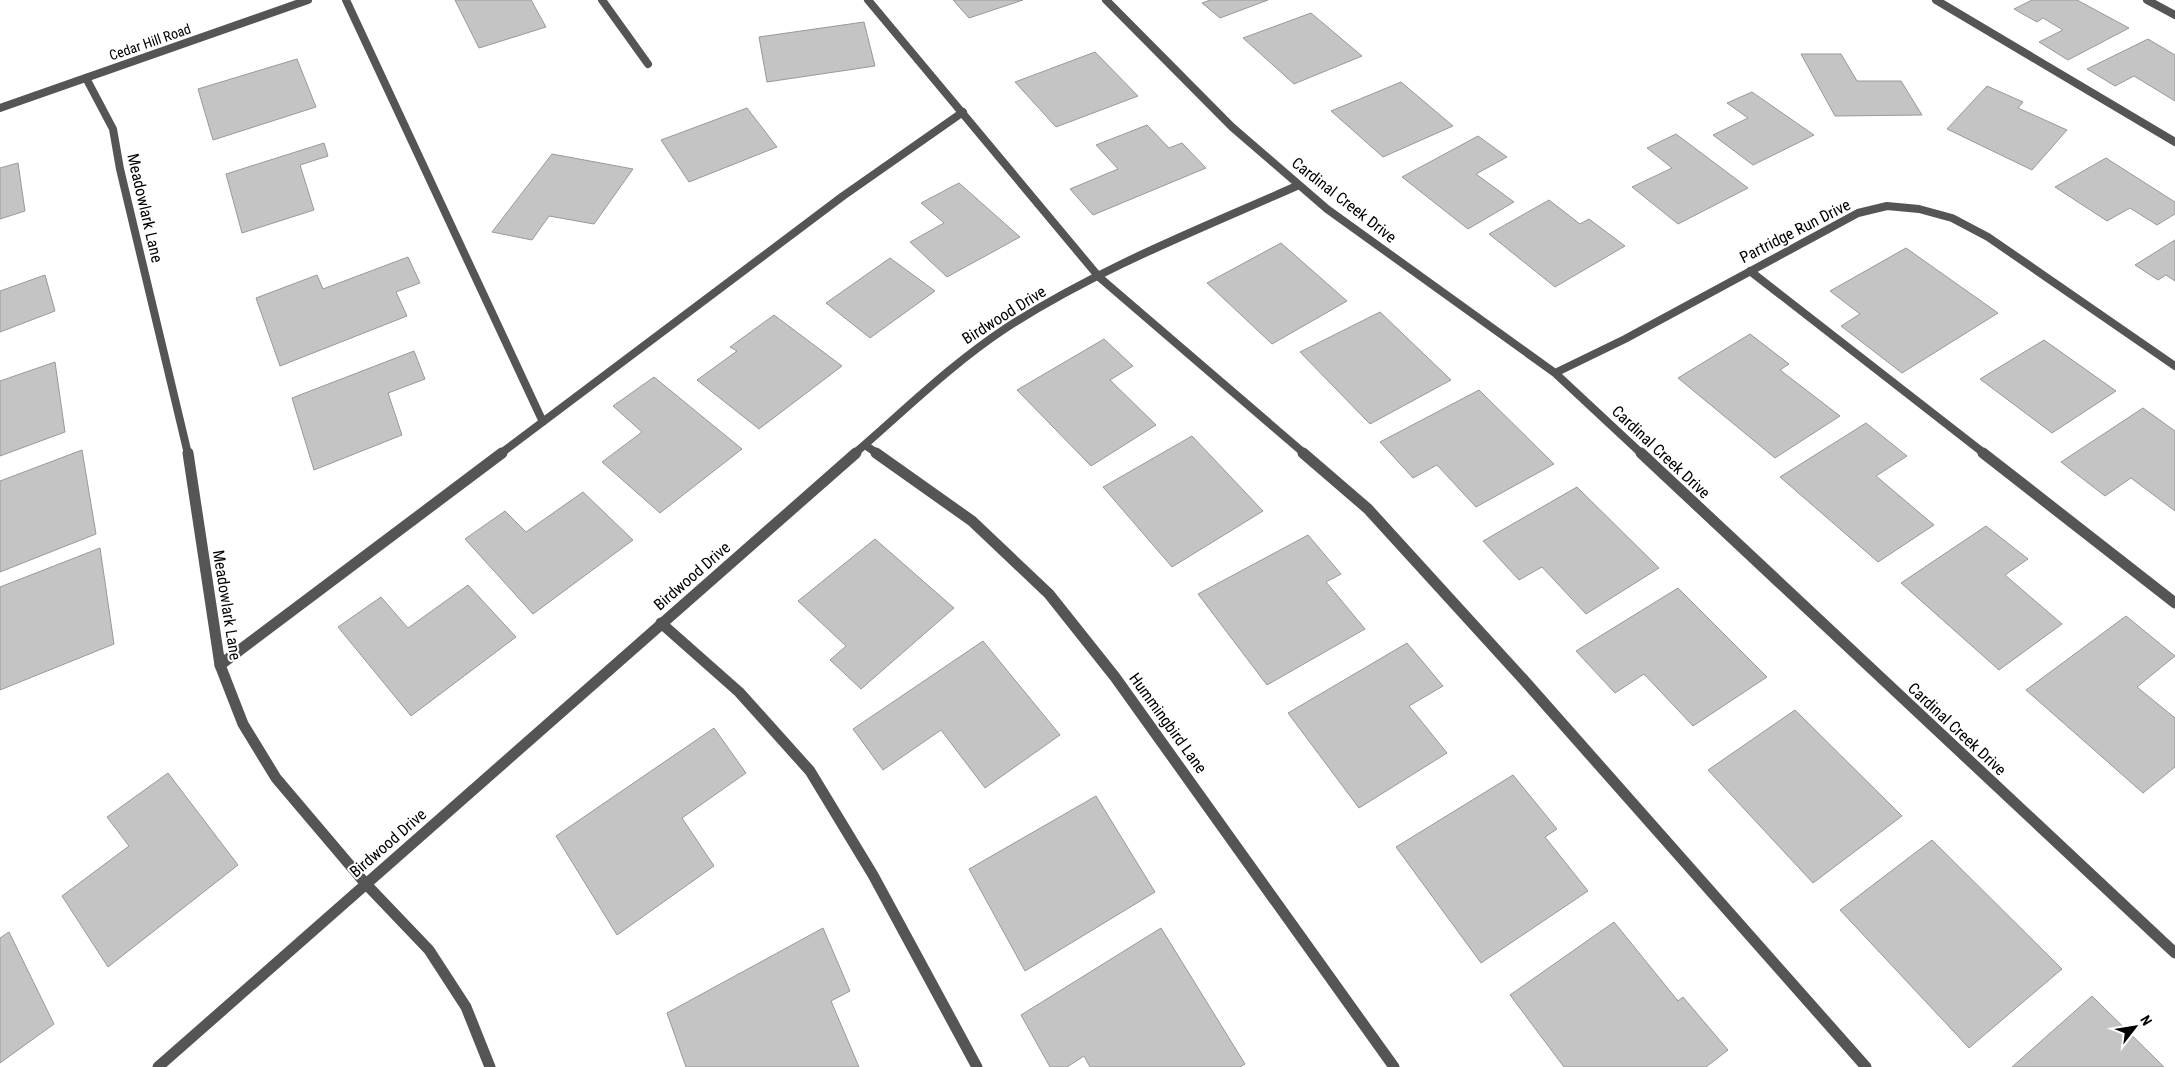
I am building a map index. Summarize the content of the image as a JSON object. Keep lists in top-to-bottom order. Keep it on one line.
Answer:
{"streets":{"street":["Cedar Hill Road","Cardinal Creek Drive","Meadowlark Lane","Partridge Run Drive","Birdwood Drive","Hummingbird Lane"]},"crossings":[["Cedar Hill Road","Meadowlark Lane"],["Cardinal Creek Drive","Partridge Run Drive"],["Cardinal Creek Drive","Birdwood Drive"],["Meadowlark Lane","Birdwood Drive"],["Birdwood Drive","Hummingbird Lane"]],"north":"top right"}
